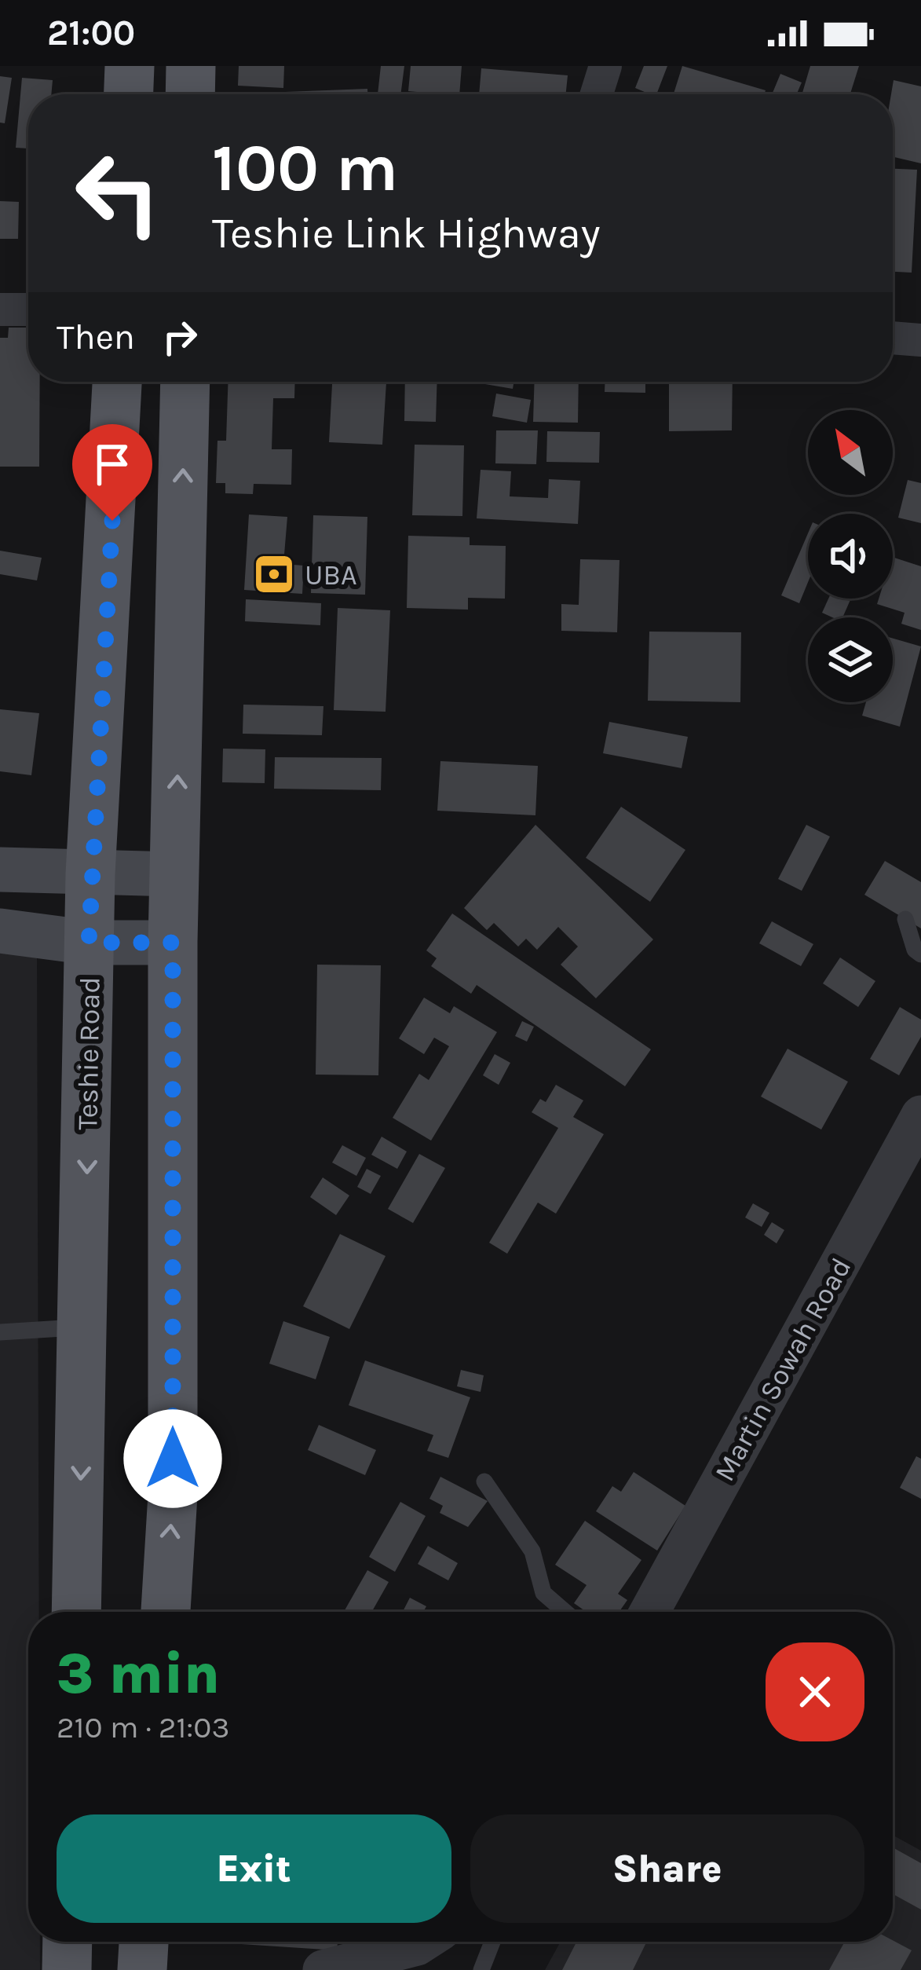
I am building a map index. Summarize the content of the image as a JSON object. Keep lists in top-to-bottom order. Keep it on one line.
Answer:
{"streets":{"main road":["Teshie Road"],"street":["Martin Sowah Road"]},"places":{"bank":["UBA"]},"north":"top left","page":{"status":"21:00","turn":["100 m","Teshie Link Highway"],"then":"Then","heading":["3 min","210 m · 21:03"],"buttons":["Exit","Share"]}}
